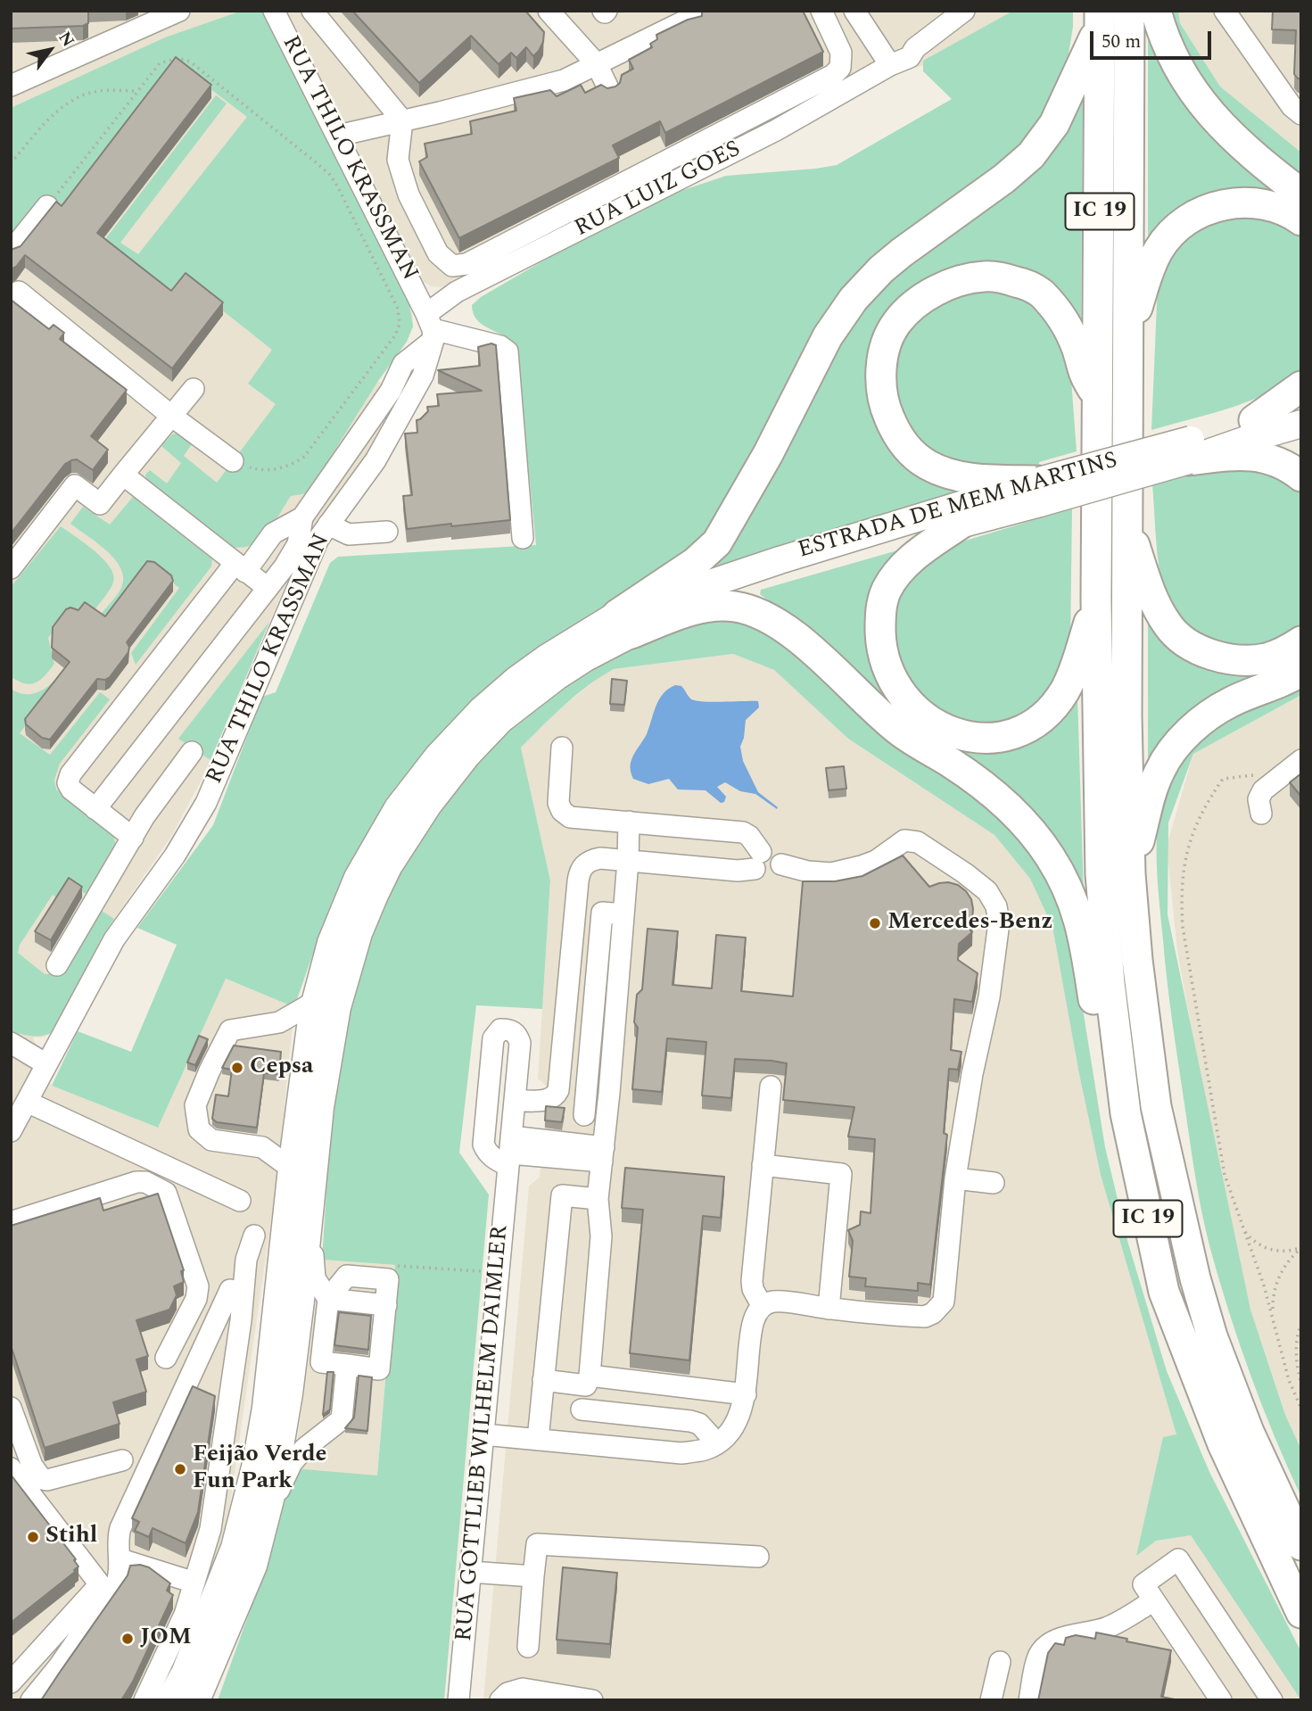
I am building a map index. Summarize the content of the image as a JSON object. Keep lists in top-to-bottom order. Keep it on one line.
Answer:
{"streets":{"highway":["IC 19"],"main road":["ESTRADA DE MEM MARTINS"],"street":["RUA THILO KRASSMAN","RUA LUIZ GOES","RUA GOTTLIEB WILHELM DAIMLER"]},"crossings":[["RUA THILO KRASSMAN","RUA LUIZ GOES"]],"places":["Mercedes-Benz","Cepsa","Feijão Verde Fun Park","Stihl","JOM"],"scale_bar":"50 m","north":"top right"}
